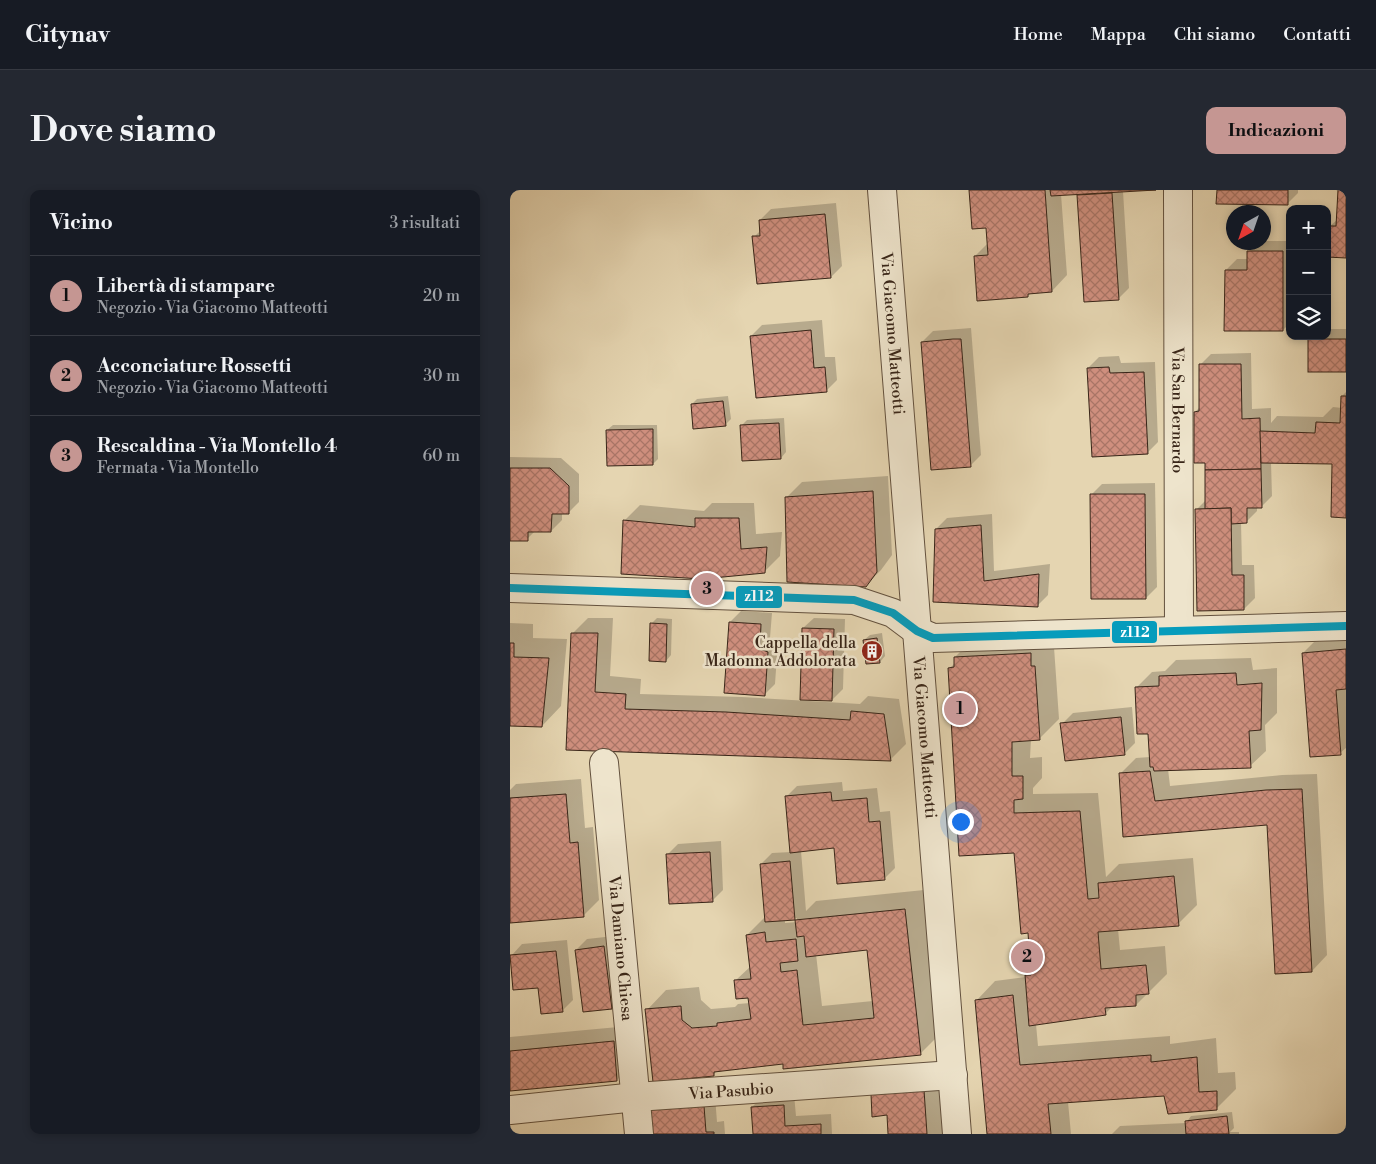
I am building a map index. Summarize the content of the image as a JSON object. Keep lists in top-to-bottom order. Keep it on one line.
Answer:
{"streets":{"street":["Via Giacomo Matteotti","Via San Bernardo","Via Damiano Chiesa","Via Pasubio"]},"crossings":[["Via Giacomo Matteotti","Via Pasubio"],["Via Damiano Chiesa","Via Pasubio"]],"places":{"building":["Cappella della Madonna Addolorata"]},"lines":["transit line z112"],"north":"bottom left","page":{"header":"Citynav","nav":["Home","Mappa","Chi siamo","Contatti"],"buttons":"Indicazioni","title":"Dove siamo","heading":["Vicino","3 risultati"],"map_buttons":["+","−"],"list":[{"mark":"1","name":"Libertà di stampare","note":"Negozio · Via Giacomo Matteotti","value":"20 m"},{"mark":"2","name":"Acconciature Rossetti","note":"Negozio · Via Giacomo Matteotti","value":"30 m"},{"mark":"3","name":"Rescaldina - Via Montello 4","note":"Fermata · Via Montello","value":"60 m"}],"pins":["3","1","2"]}}
